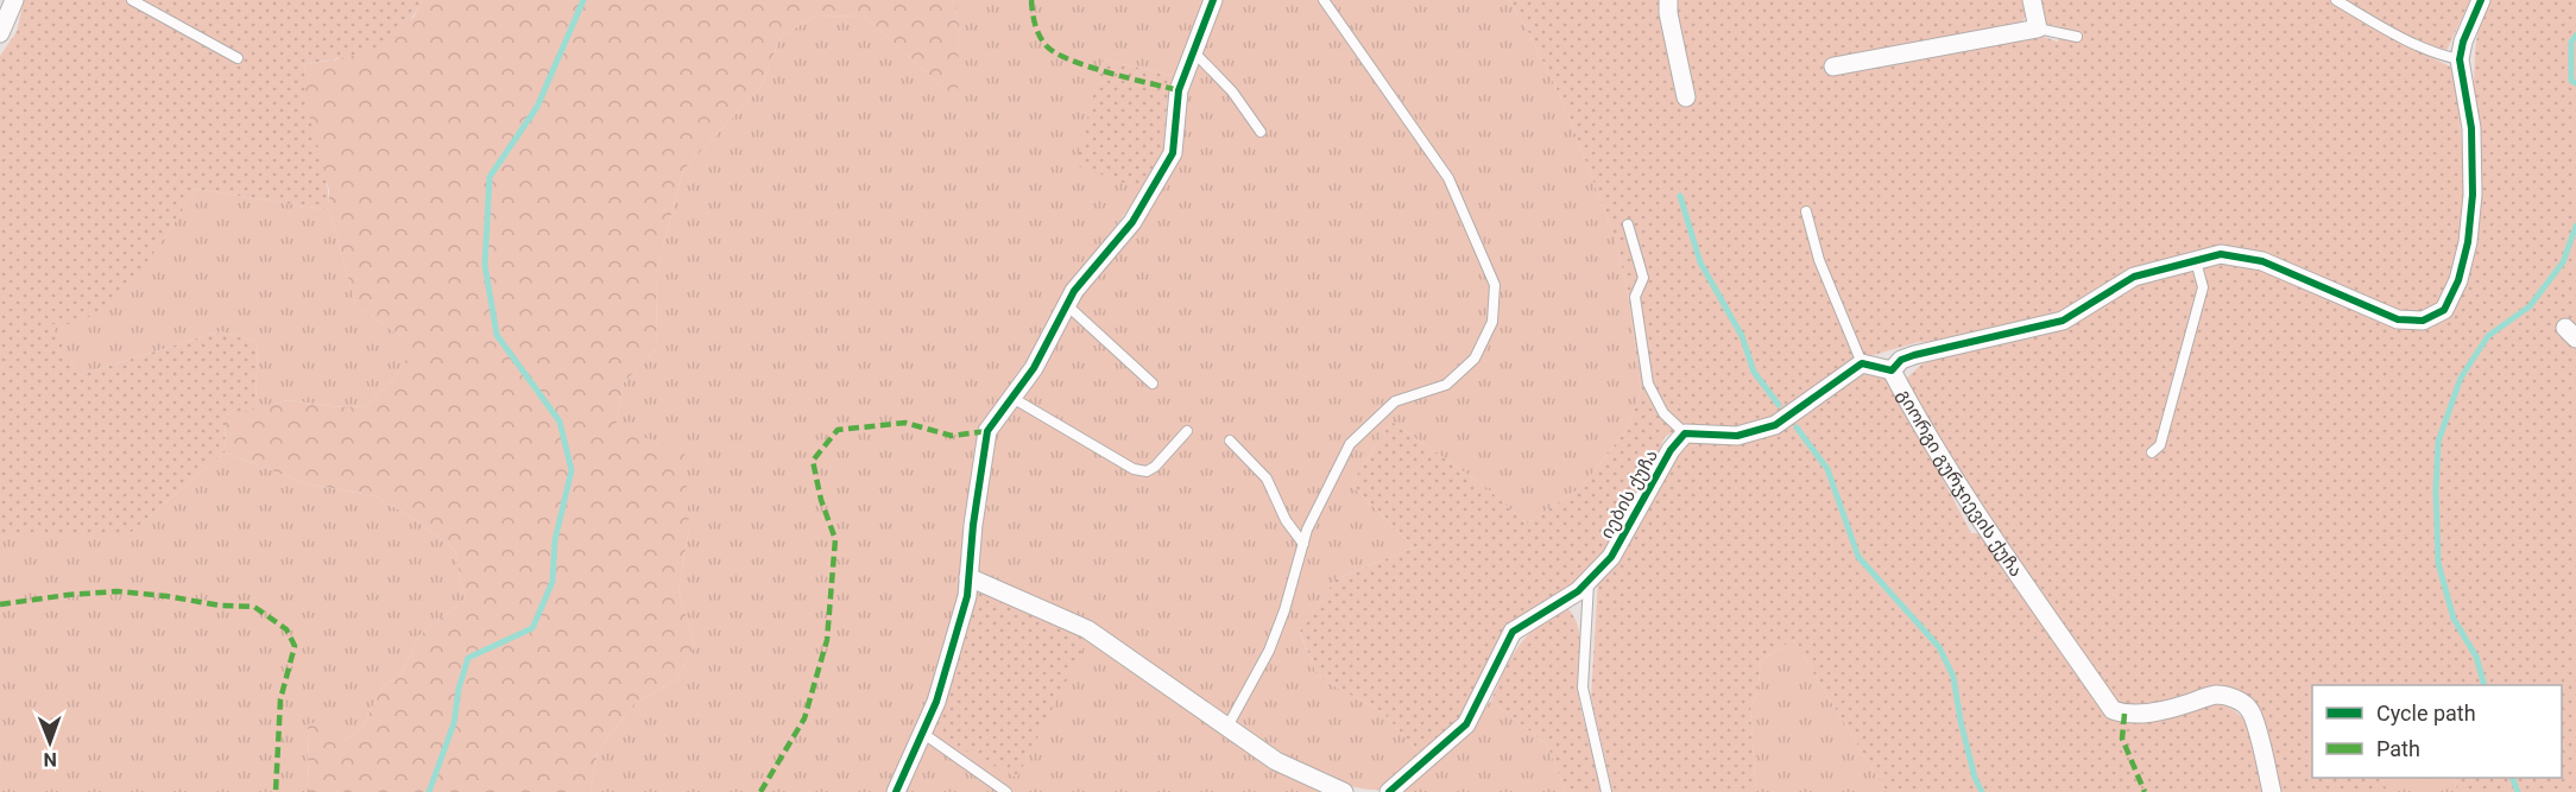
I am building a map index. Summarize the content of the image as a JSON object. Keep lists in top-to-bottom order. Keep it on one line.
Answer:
{"streets":{"street":["გიორგი გურჯიევის ქუჩა","იების ქუჩა"]},"legend":["Cycle path","Path"],"north":"bottom"}
